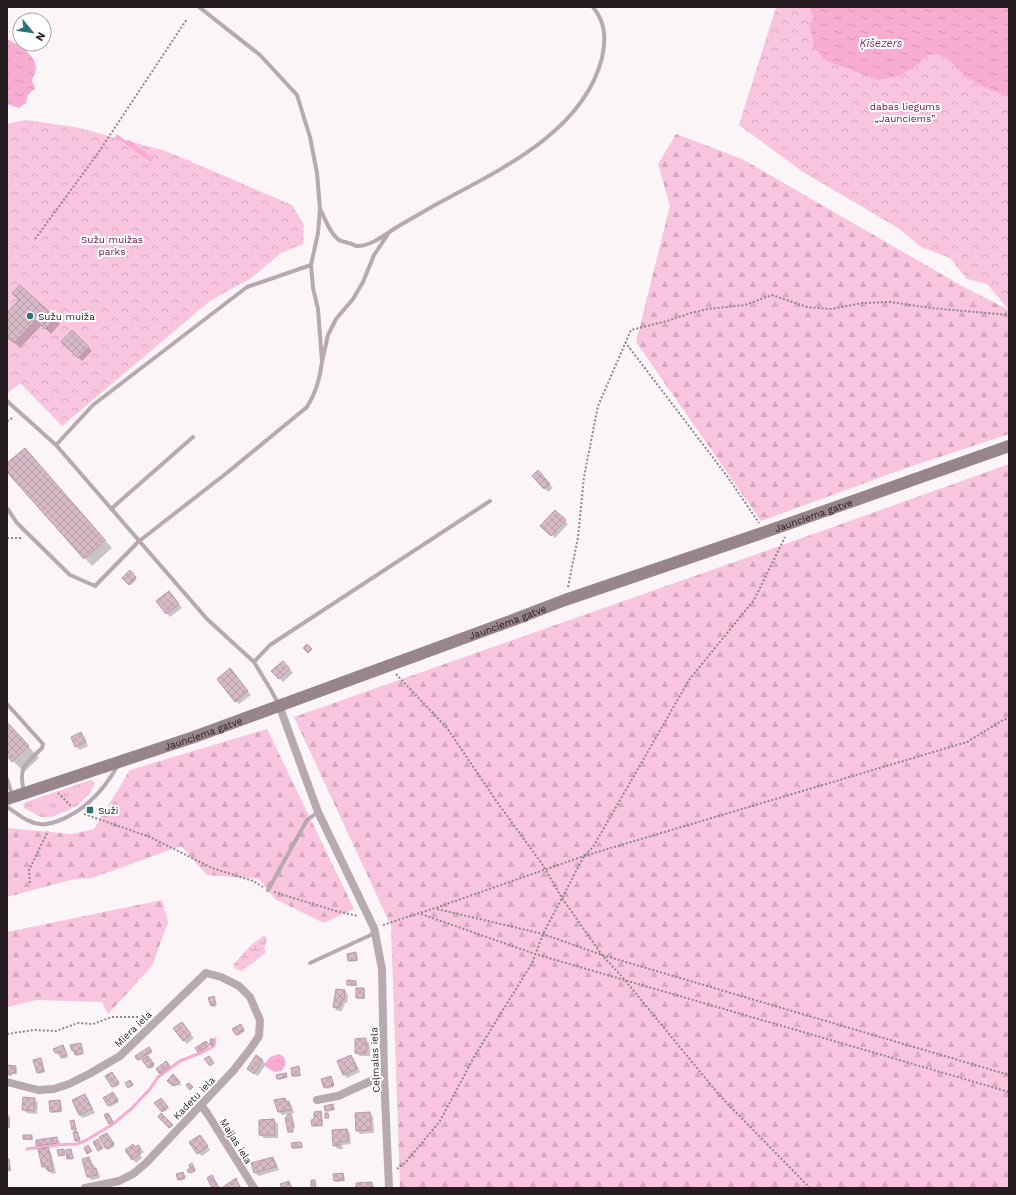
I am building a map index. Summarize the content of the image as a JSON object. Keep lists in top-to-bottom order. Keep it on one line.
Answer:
{"streets":{"main road":["Jaunciema gatve"],"street":["Miera iela","Ceļmalas iela","Kadetu iela","Maijas iela"]},"crossings":[["Jaunciema gatve","Ceļmalas iela"],["Miera iela","Kadetu iela"],["Kadetu iela","Maijas iela"]],"water":["Ķīšezers"],"parks":["dabas liegums „Jaunciems”","Sužu muižas parks"],"places":{"other":["Sužu muiža"],"transit":["Suži"]},"north":"bottom right"}
